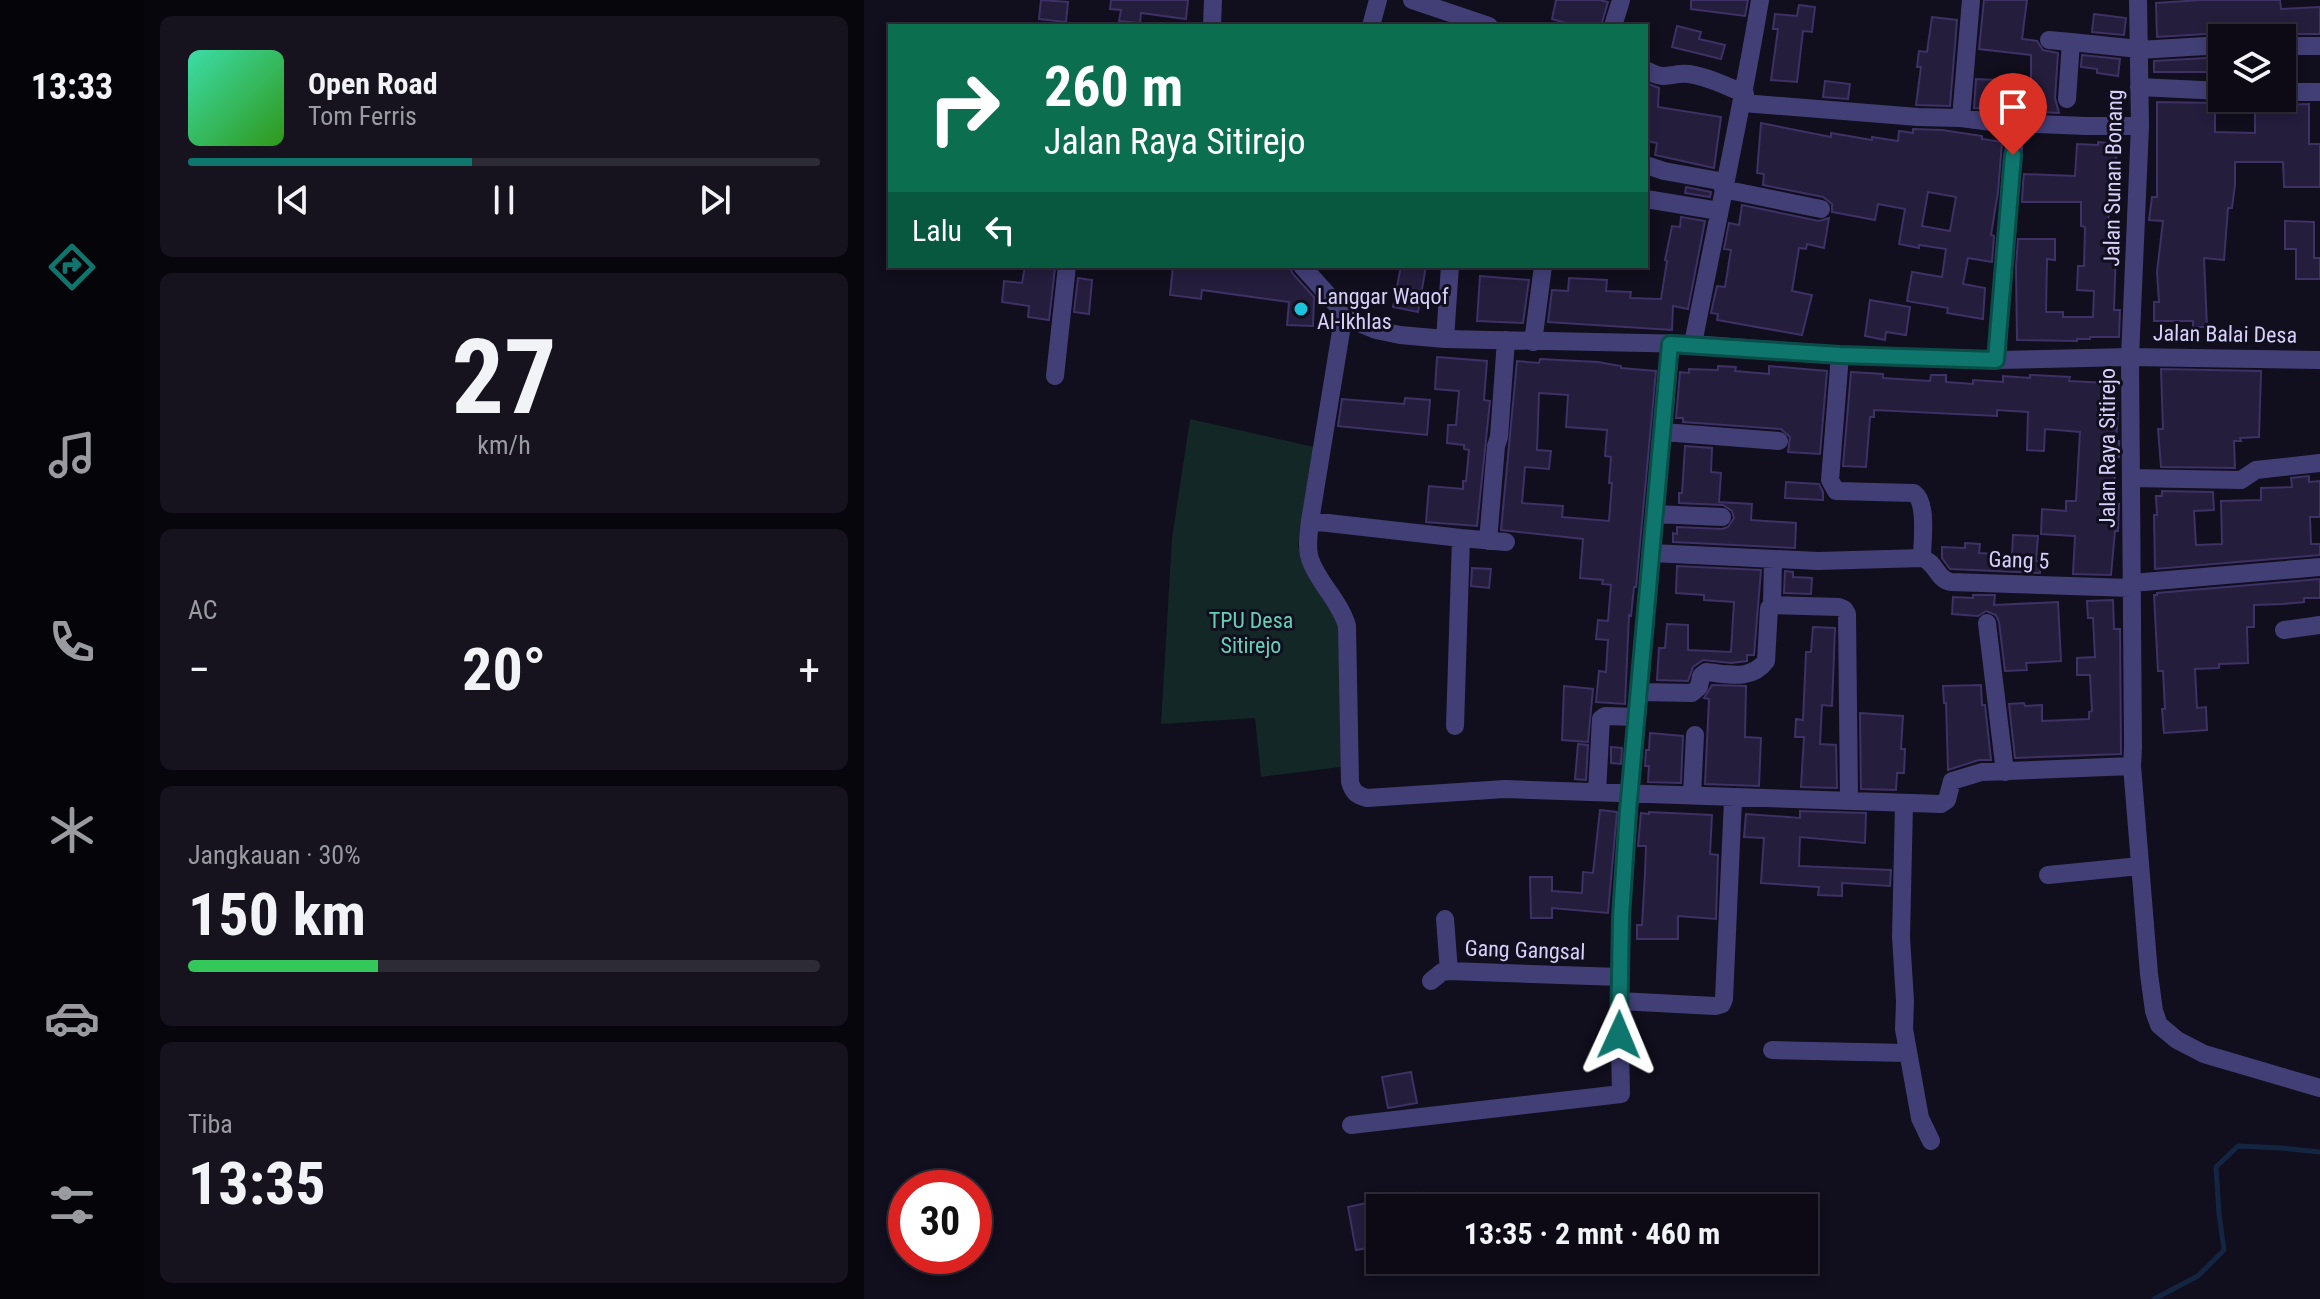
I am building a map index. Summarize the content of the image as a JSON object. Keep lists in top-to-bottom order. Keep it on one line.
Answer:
{"streets":{"street":["Jalan Sunan Bonang","Jalan Balai Desa","Jalan Raya Sitirejo","Gang 5","Gang Gangsal"]},"crossings":[["Jalan Sunan Bonang","Jalan Balai Desa"],["Jalan Sunan Bonang","Jalan Raya Sitirejo"],["Jalan Balai Desa","Jalan Raya Sitirejo"],["Jalan Raya Sitirejo","Gang 5"]],"parks":["TPU Desa Sitirejo"],"places":["Langgar Waqof Al-Ikhlas"],"page":{"tabs":"13:33","turn":["260 m","Jalan Raya Sitirejo"],"song":["Open Road","Tom Ferris"],"then":"Lalu","tile":[["27","km/h"],"AC",["Jangkauan · 30%","150 km"],["Tiba","13:35"]],"heat":["−","20°","+"],"limit":"30","trip":"13:35 · 2 mnt · 460 m"}}
